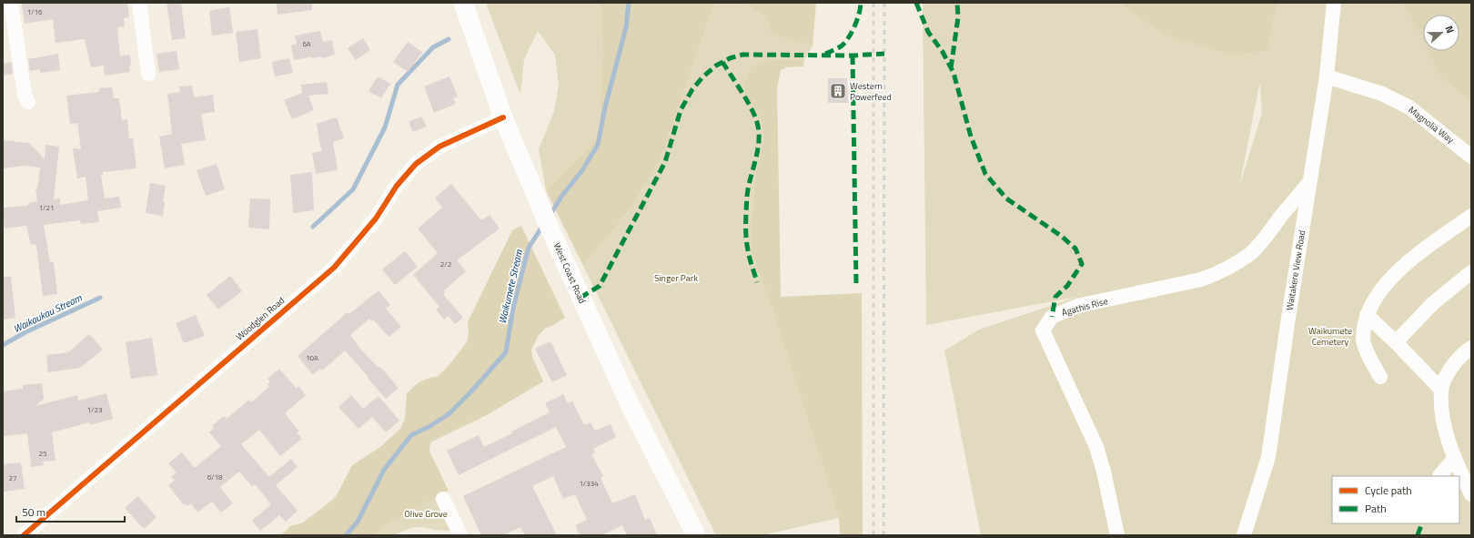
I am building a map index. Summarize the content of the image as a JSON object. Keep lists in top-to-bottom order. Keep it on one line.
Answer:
{"streets":{"main road":["West Coast Road"],"street":["Magnolia Way","Waitakere View Road","Agathis Rise","Woodglen Road"]},"crossings":[["Magnolia Way","Waitakere View Road"],["Waitakere View Road","Agathis Rise"],["West Coast Road","Woodglen Road"]],"water":["Waikumete Stream","Waikaukau Stream"],"parks":["Singer Park","Waikumete Cemetery","Olive Grove"],"places":{"building":["Western Powerfeed"]},"house_numbers":["1/16","6A","1/21","2/2","10A","1/23","25","6/18","27","1/334"],"legend":["Cycle path","Path"],"scale_bar":"50 m","north":"right"}
